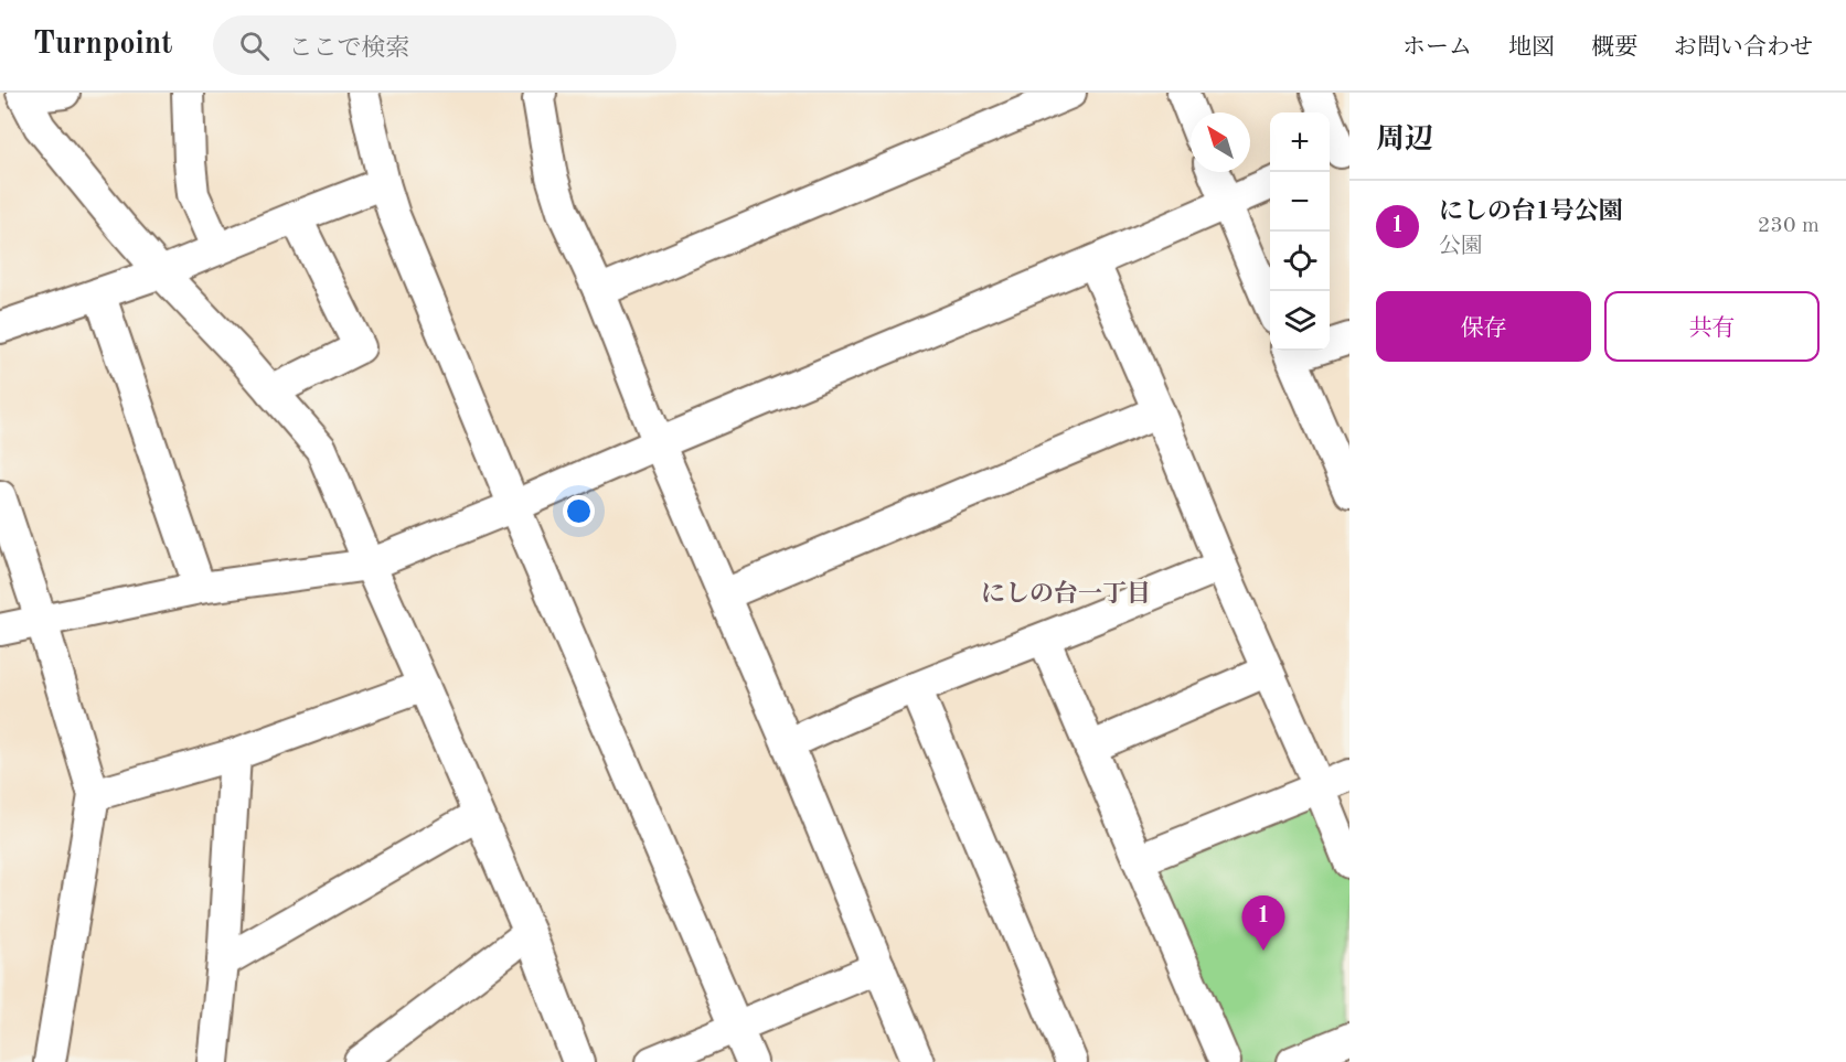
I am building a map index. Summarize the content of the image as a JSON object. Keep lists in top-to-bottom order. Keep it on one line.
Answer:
{"districts":["にしの台一丁目"],"north":"top left","page":{"header":"Turnpoint","search":"ここで検索","nav":["ホーム","地図","概要","お問い合わせ"],"heading":"周辺","map_buttons":["+","−"],"list":[{"mark":"1","name":"にしの台1号公園","note":"公園","value":"230 m"}],"buttons":["保存","共有"],"pins":"1"}}
